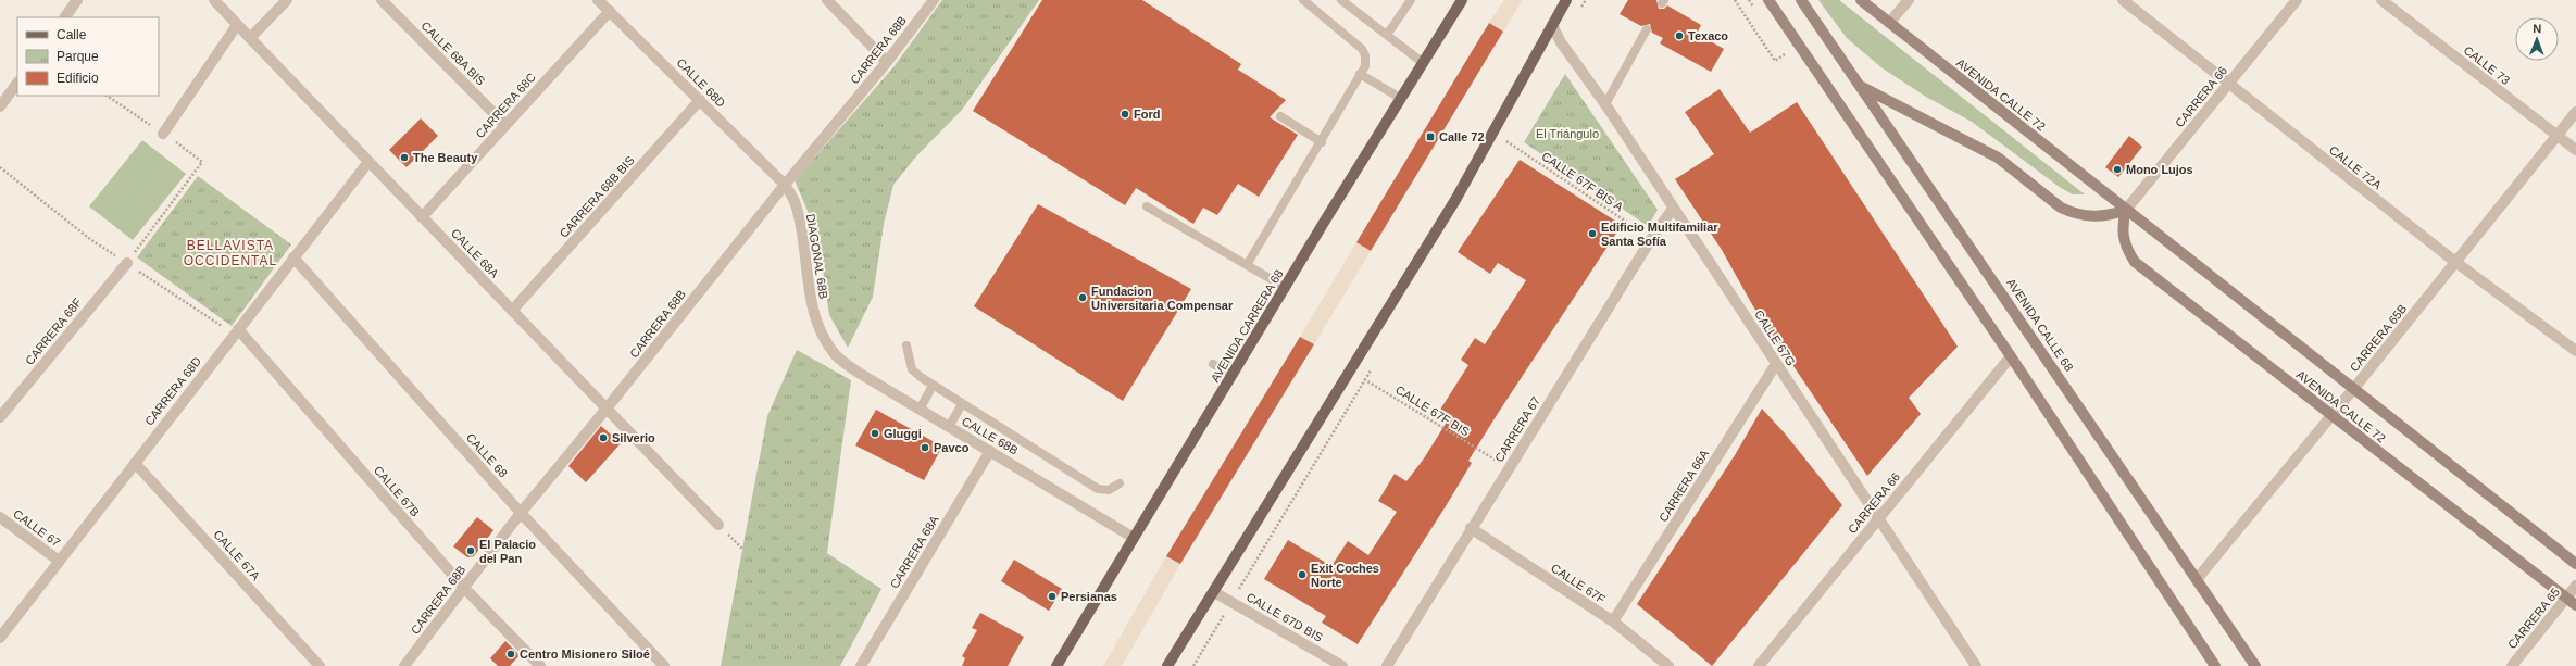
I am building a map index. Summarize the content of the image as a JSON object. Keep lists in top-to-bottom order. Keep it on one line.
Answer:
{"streets":{"main road":["AVENIDA CALLE 72","AVENIDA CALLE 68","AVENIDA CARRERA 68"],"street":["CARRERA 68B","CALLE 68A BIS","CALLE 73","CALLE 68D","CARRERA 66","CARRERA 68C","CALLE 72A","CARRERA 68B BIS","CALLE 68A","DIAGONAL 68B","CARRERA 68F","CALLE 67G","CARRERA 65B","CARRERA 68D","CARRERA 67","CALLE 68B","CALLE 68","CARRERA 66A","CALLE 67B","CALLE 67","CARRERA 68A","CALLE 67A","CALLE 67F","CALLE 67D BIS","CARRERA 65"],"path":["CALLE 67F BIS A","CALLE 67F BIS"]},"crossings":[["CARRERA 68B","CALLE 68D"],["CARRERA 68B","CALLE 68A"],["CARRERA 68B","DIAGONAL 68B"],["CARRERA 68B","CALLE 68"],["CARRERA 68B","CALLE 67B"],["CALLE 68A BIS","CARRERA 68C"],["CALLE 73","CARRERA 65B"],["CALLE 68D","CARRERA 68C"],["CALLE 68D","CARRERA 68B BIS"],["CALLE 68D","DIAGONAL 68B"],["AVENIDA CALLE 72","CARRERA 66"],["AVENIDA CALLE 72","CARRERA 65B"],["AVENIDA CALLE 72","CARRERA 65"],["CARRERA 66","CALLE 72A"],["CARRERA 66","CALLE 67G"],["CARRERA 68C","CALLE 68A"],["CALLE 72A","CARRERA 65B"],["CALLE 67F BIS A","CARRERA 67"],["CARRERA 68B BIS","CALLE 68A"],["CALLE 68A","CARRERA 68D"],["DIAGONAL 68B","CALLE 68B"],["AVENIDA CALLE 68","CARRERA 65B"],["AVENIDA CARRERA 68","CALLE 68B"],["CALLE 67G","CARRERA 67"],["CALLE 67G","CARRERA 66A"],["CARRERA 68D","CALLE 68"],["CARRERA 68D","CALLE 67B"],["CARRERA 68D","CALLE 67"],["CARRERA 68D","CALLE 67A"],["CALLE 67F BIS","CARRERA 67"],["CARRERA 67","CALLE 67F"],["CALLE 68B","CARRERA 68A"],["CARRERA 66A","CALLE 67F"]],"districts":["BELLAVISTA OCCIDENTAL"],"parks":["El Triángulo"],"places":{"other":["Texaco","Ford","The Beauty","Mono Lujos","Edificio Multifamiliar Santa Sofía","Fundacion Universitaria Compensar","Gluggi","Silverio","Pavco","El Palacio del Pan","Exit Coches Norte","Persianas","Centro Misionero Siloé"],"transit":["Calle 72"]},"legend":["Calle","Parque","Edificio"],"north":"top"}
